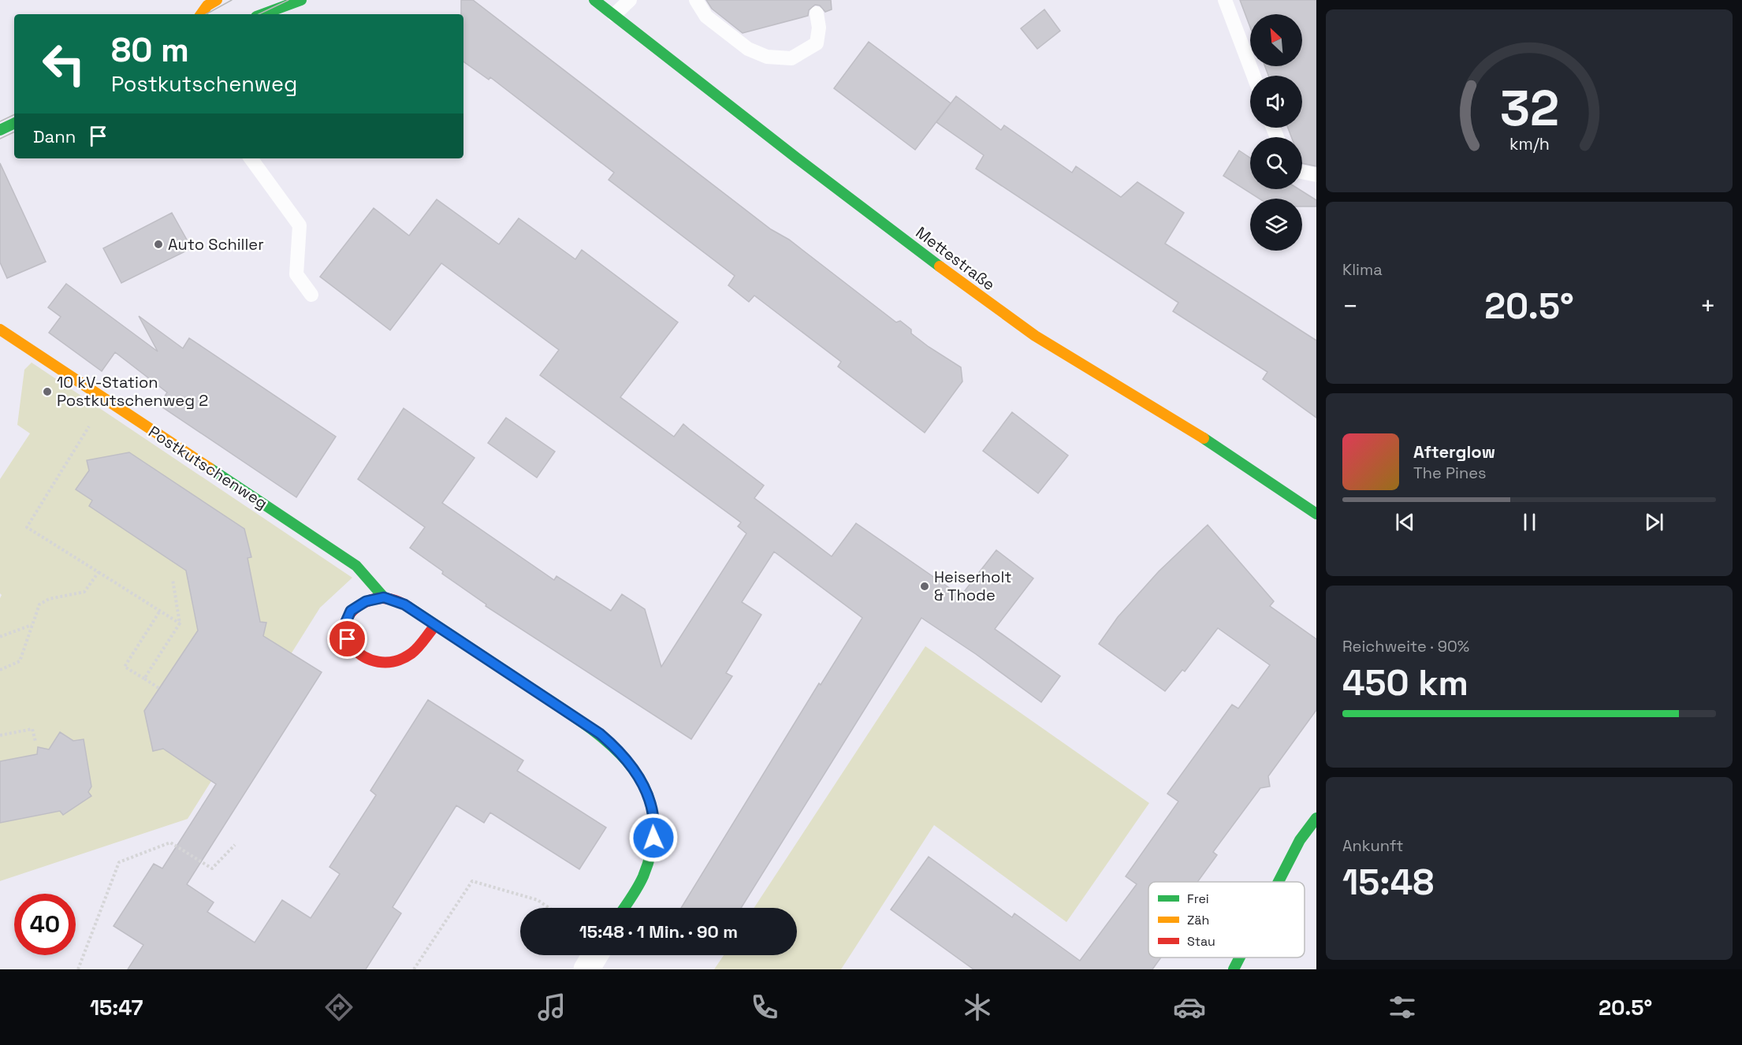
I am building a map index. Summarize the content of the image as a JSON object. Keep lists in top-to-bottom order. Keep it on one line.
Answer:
{"streets":{"street":["Mettestraße","Postkutschenweg"]},"places":["Auto Schiller","10 kV-Station Postkutschenweg 2","Heiserholt & Thode"],"legend":["Frei","Zäh","Stau"],"north":"top left","page":{"turn":["80 m","Postkutschenweg"],"then":"Dann","tile":["Klima",["Reichweite · 90%","450 km"],["Ankunft","15:48"]],"heat":["−","20.5°","+"],"song":["Afterglow","The Pines"],"limit":"40","trip":"15:48 · 1 Min. · 90 m","tabs":["15:47","20.5°"],"gauge":["32","km/h"]}}
